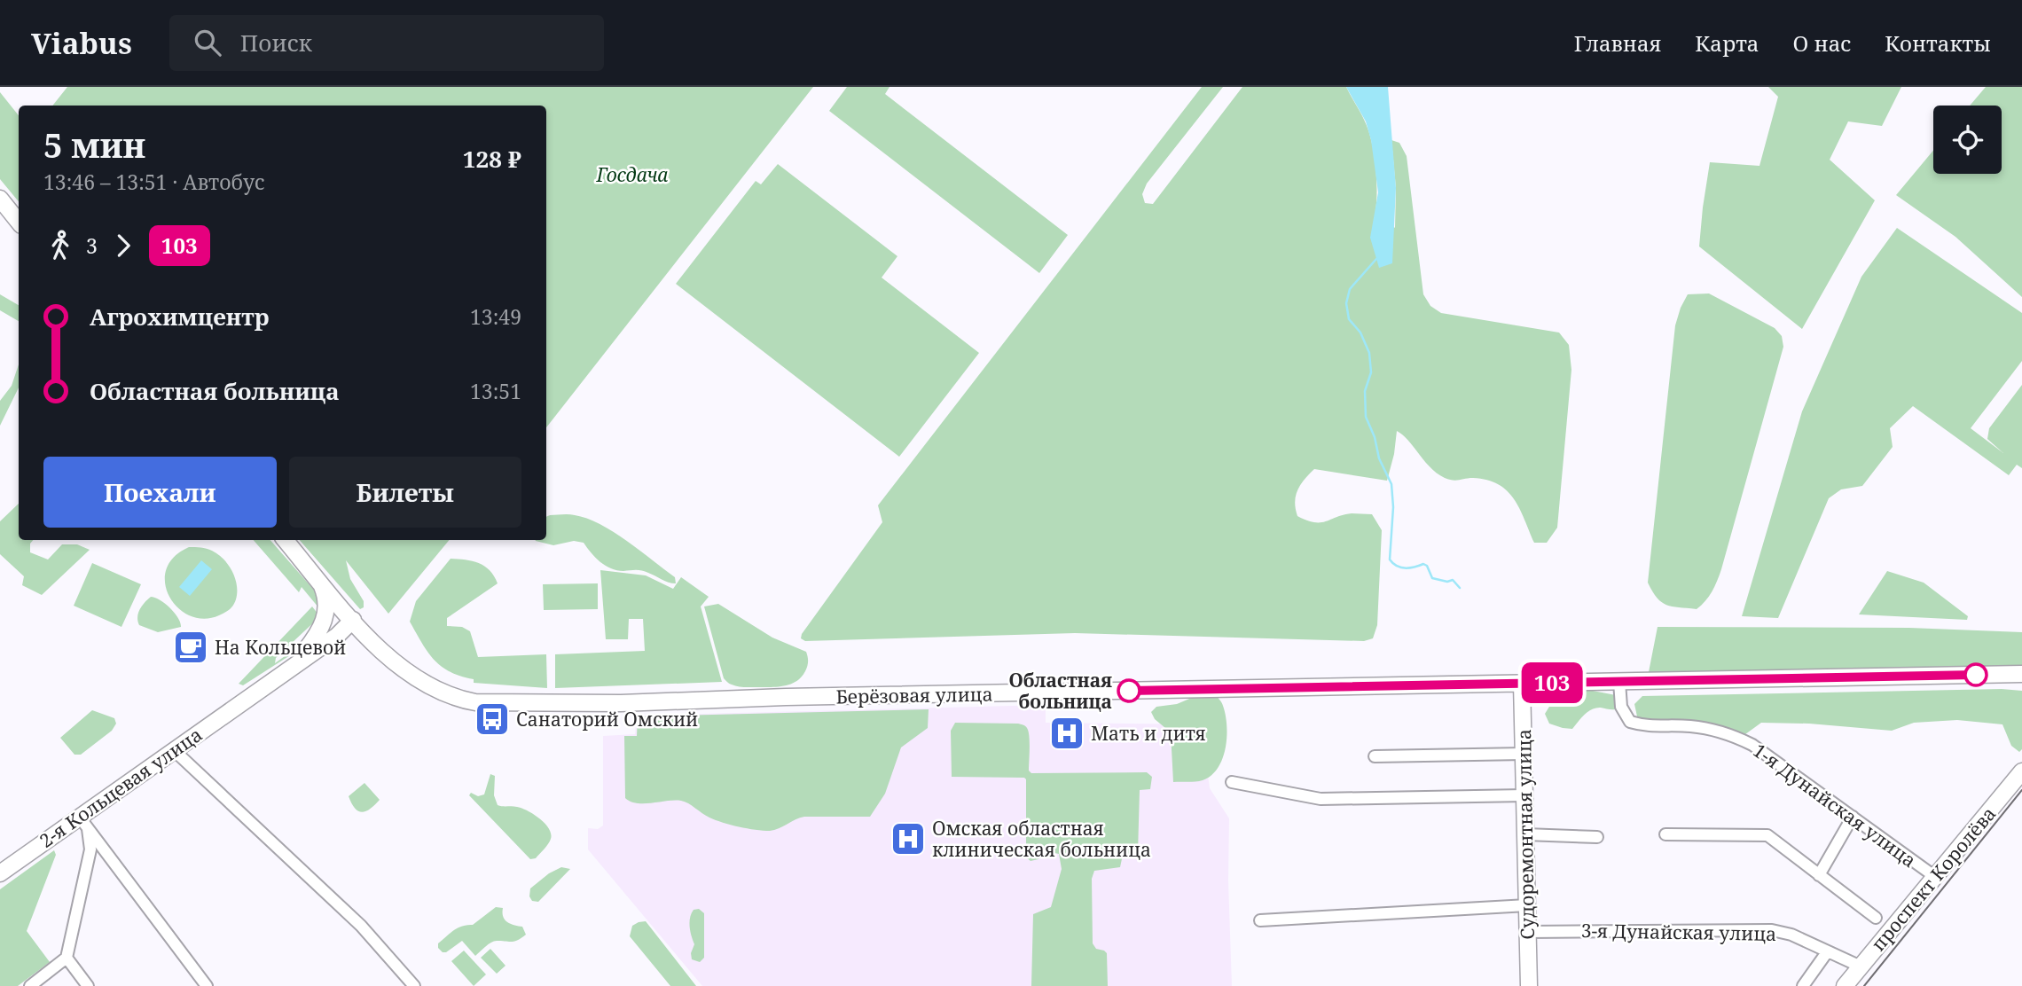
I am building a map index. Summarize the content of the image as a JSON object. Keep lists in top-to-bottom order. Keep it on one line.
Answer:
{"streets":{"main road":["Берёзовая улица","2-я Кольцевая улица","Судоремонтная улица","проспект Королёва"],"street":["1-я Дунайская улица","3-я Дунайская улица"]},"crossings":[["Берёзовая улица","2-я Кольцевая улица"],["Берёзовая улица","1-я Дунайская улица"],["Берёзовая улица","Судоремонтная улица"],["1-я Дунайская улица","проспект Королёва"],["Судоремонтная улица","3-я Дунайская улица"],["проспект Королёва","3-я Дунайская улица"]],"parks":["Госдача"],"places":{"cafe":["На Кольцевой"],"other":["Областная больница"],"bus stop":["Санаторий Омский"],"hospital":["Мать и дитя","Омская областная клиническая больница"]},"lines":["bus line 103"],"page":{"header":"Viabus","search":"Поиск","nav":["Главная","Карта","О нас","Контакты"],"on_map":"103","heading":["5 мин","13:46 – 13:51 · Автобус","128 ₽"],"legs":["3","103"],"list":[{"name":"Агрохимцентр","value":"13:49"},{"name":"Областная больница","value":"13:51"}],"buttons":["Поехали","Билеты"]}}
